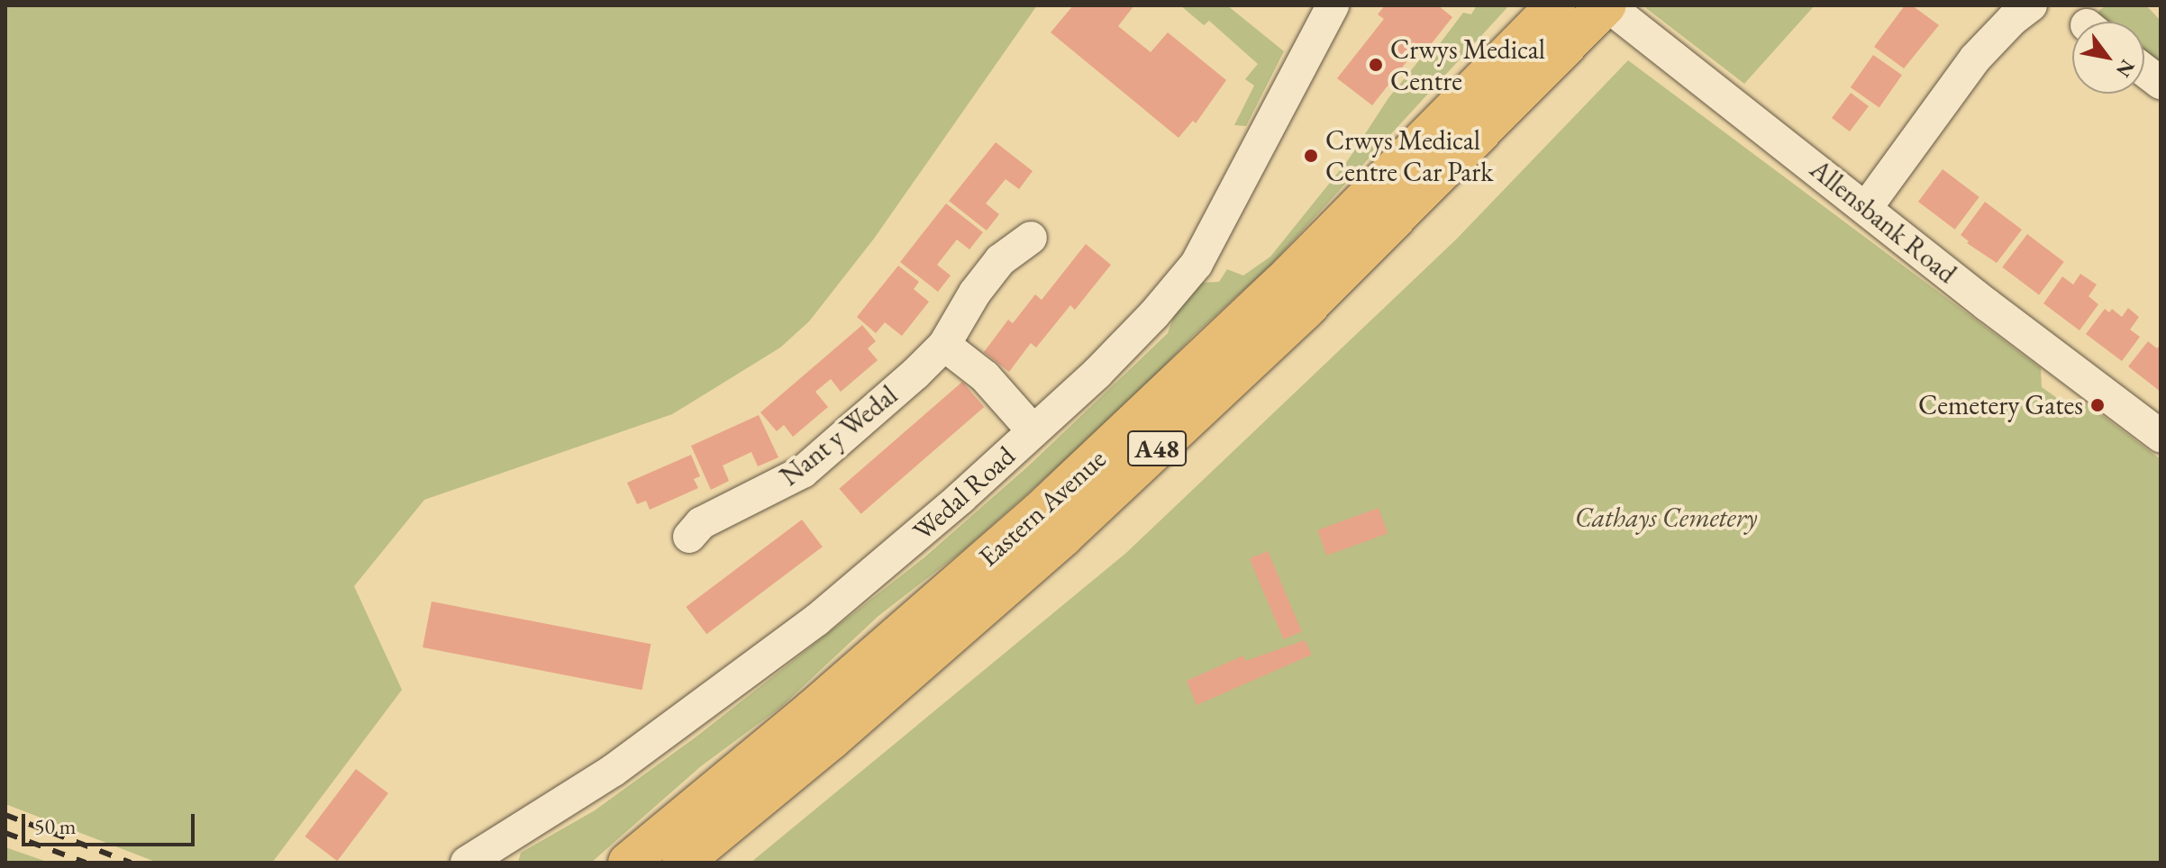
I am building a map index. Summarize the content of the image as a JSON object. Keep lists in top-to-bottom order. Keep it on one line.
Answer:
{"streets":{"highway":["A48","Eastern Avenue"],"street":["Allensbank Road","Nant y Wedal","Wedal Road"]},"crossings":[["Allensbank Road","Eastern Avenue"]],"parks":["Cathays Cemetery"],"places":["Crwys Medical Centre","Crwys Medical Centre Car Park","Cemetery Gates"],"scale_bar":"50 m","north":"bottom right"}
